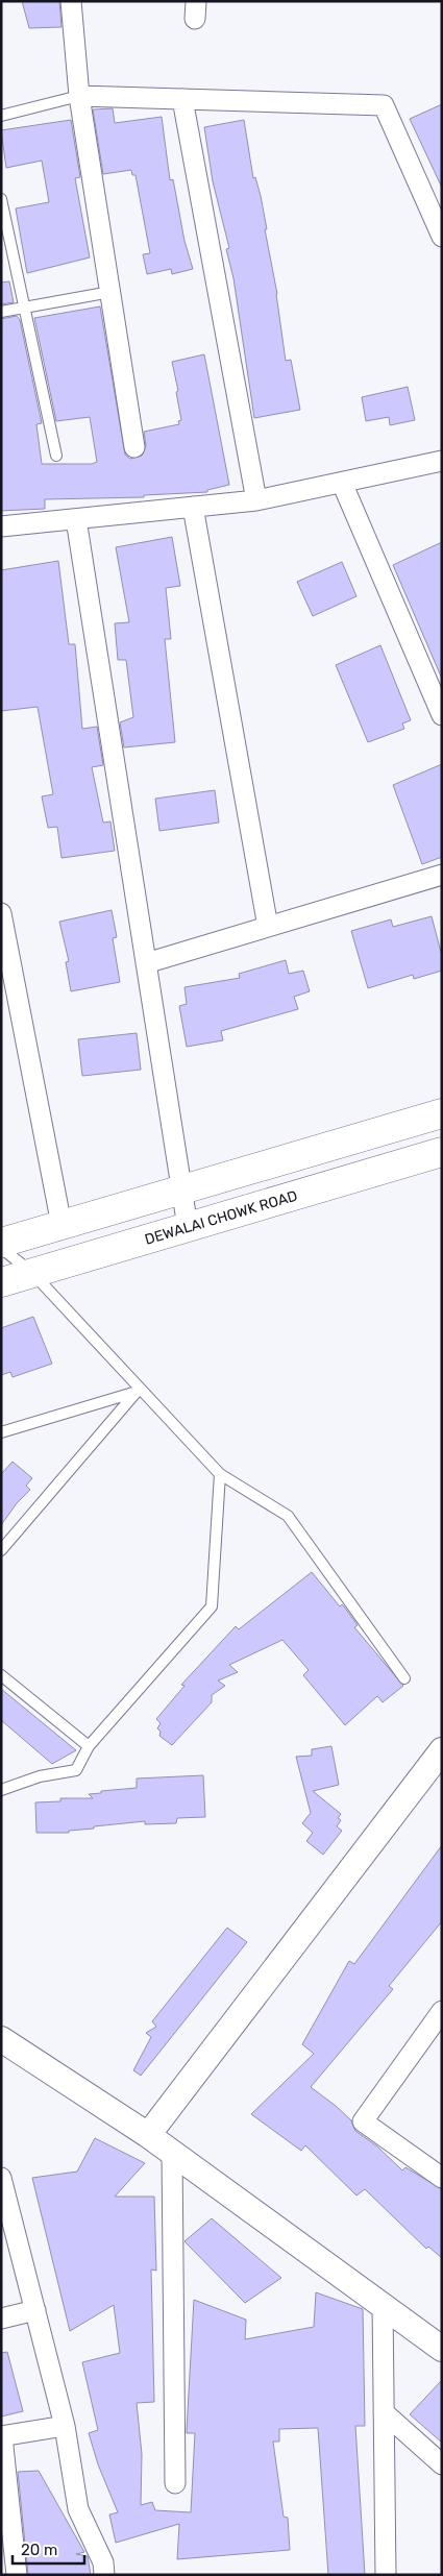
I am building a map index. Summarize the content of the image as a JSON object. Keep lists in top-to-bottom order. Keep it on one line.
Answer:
{"streets":{"main road":["DEWALAI CHOWK ROAD"]},"scale_bar":"20 m"}
